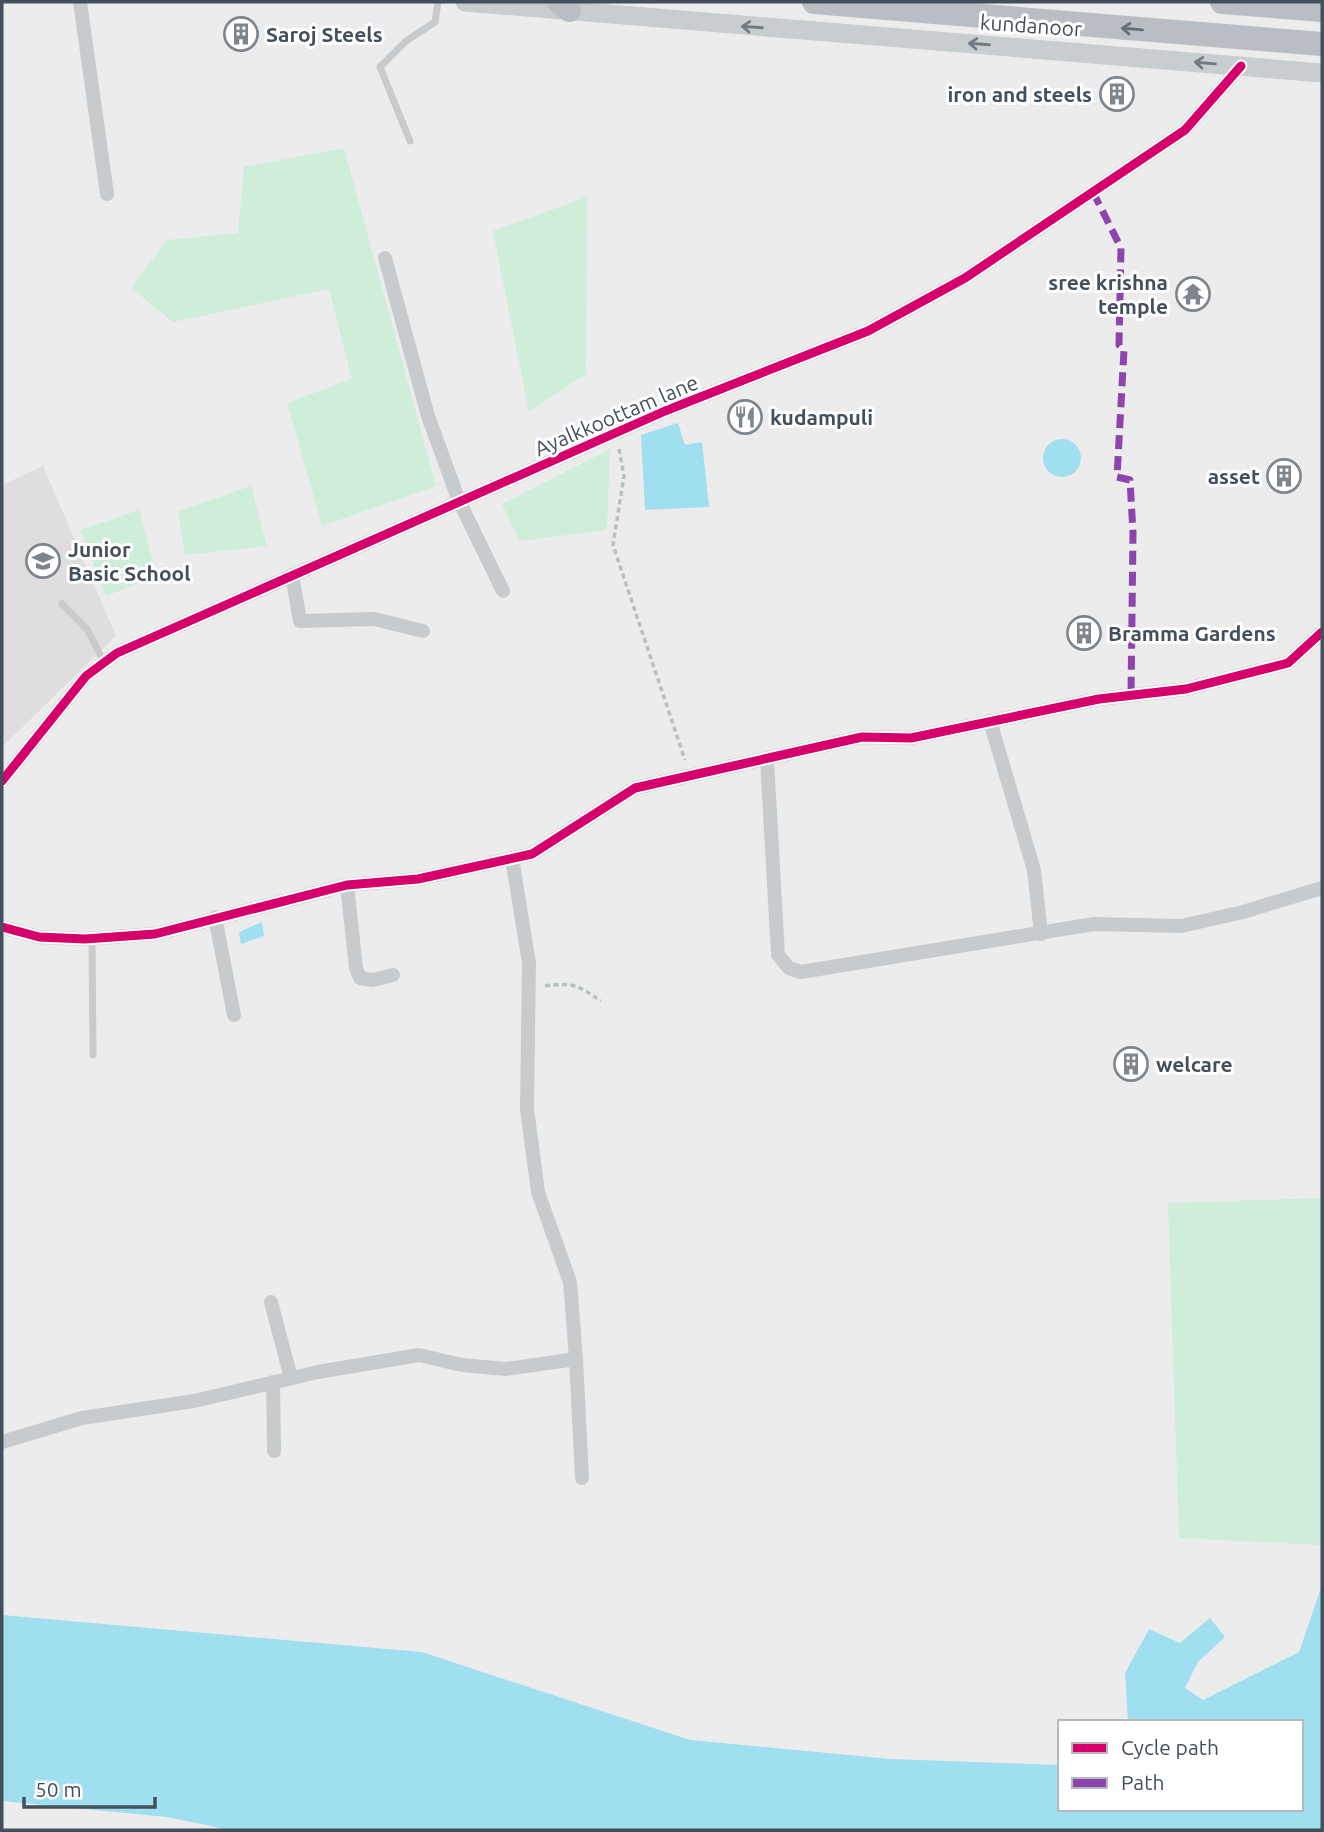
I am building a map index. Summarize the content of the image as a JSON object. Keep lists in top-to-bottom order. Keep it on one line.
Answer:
{"streets":{"street":["kundanoor","Ayalkkoottam lane"]},"crossings":[["kundanoor","Ayalkkoottam lane"]],"one_way":["kundanoor"],"places":{"building":["Saroj Steels","iron and steels","asset","Bramma Gardens","welcare"],"temple":["sree krishna temple"],"restaurant":["kudampuli"],"school or university":["Junior Basic School"]},"legend":["Cycle path","Path"],"scale_bar":"50 m"}
